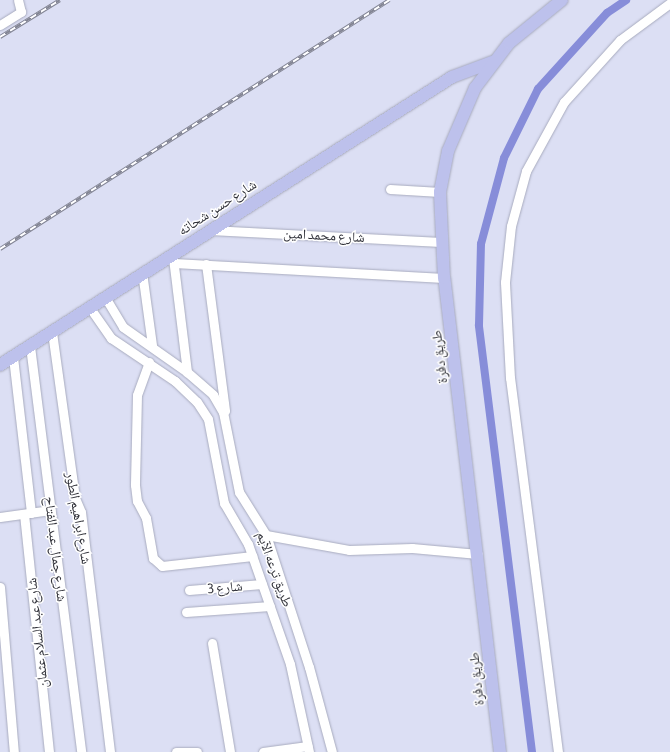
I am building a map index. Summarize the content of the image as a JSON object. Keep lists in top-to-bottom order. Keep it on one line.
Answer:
{"streets":{"main road":["شارع حسن شحاته","طريق دفرة"],"street":["شارع محمد امين","شارع ابراهيم الطور","شارع جمال عبد الفتاح","طريق ترعه الآيم","شارع 3","شارع عبد السلام عثمان"]},"crossings":[["شارع حسن شحاته","شارع محمد امين"],["شارع حسن شحاته","طريق دفرة"],["شارع حسن شحاته","شارع ابراهيم الطور"],["شارع حسن شحاته","شارع جمال عبد الفتاح"],["شارع حسن شحاته","طريق ترعه الآيم"],["شارع حسن شحاته","شارع عبد السلام عثمان"],["شارع محمد امين","طريق دفرة"],["طريق ترعه الآيم","شارع 3"]]}
